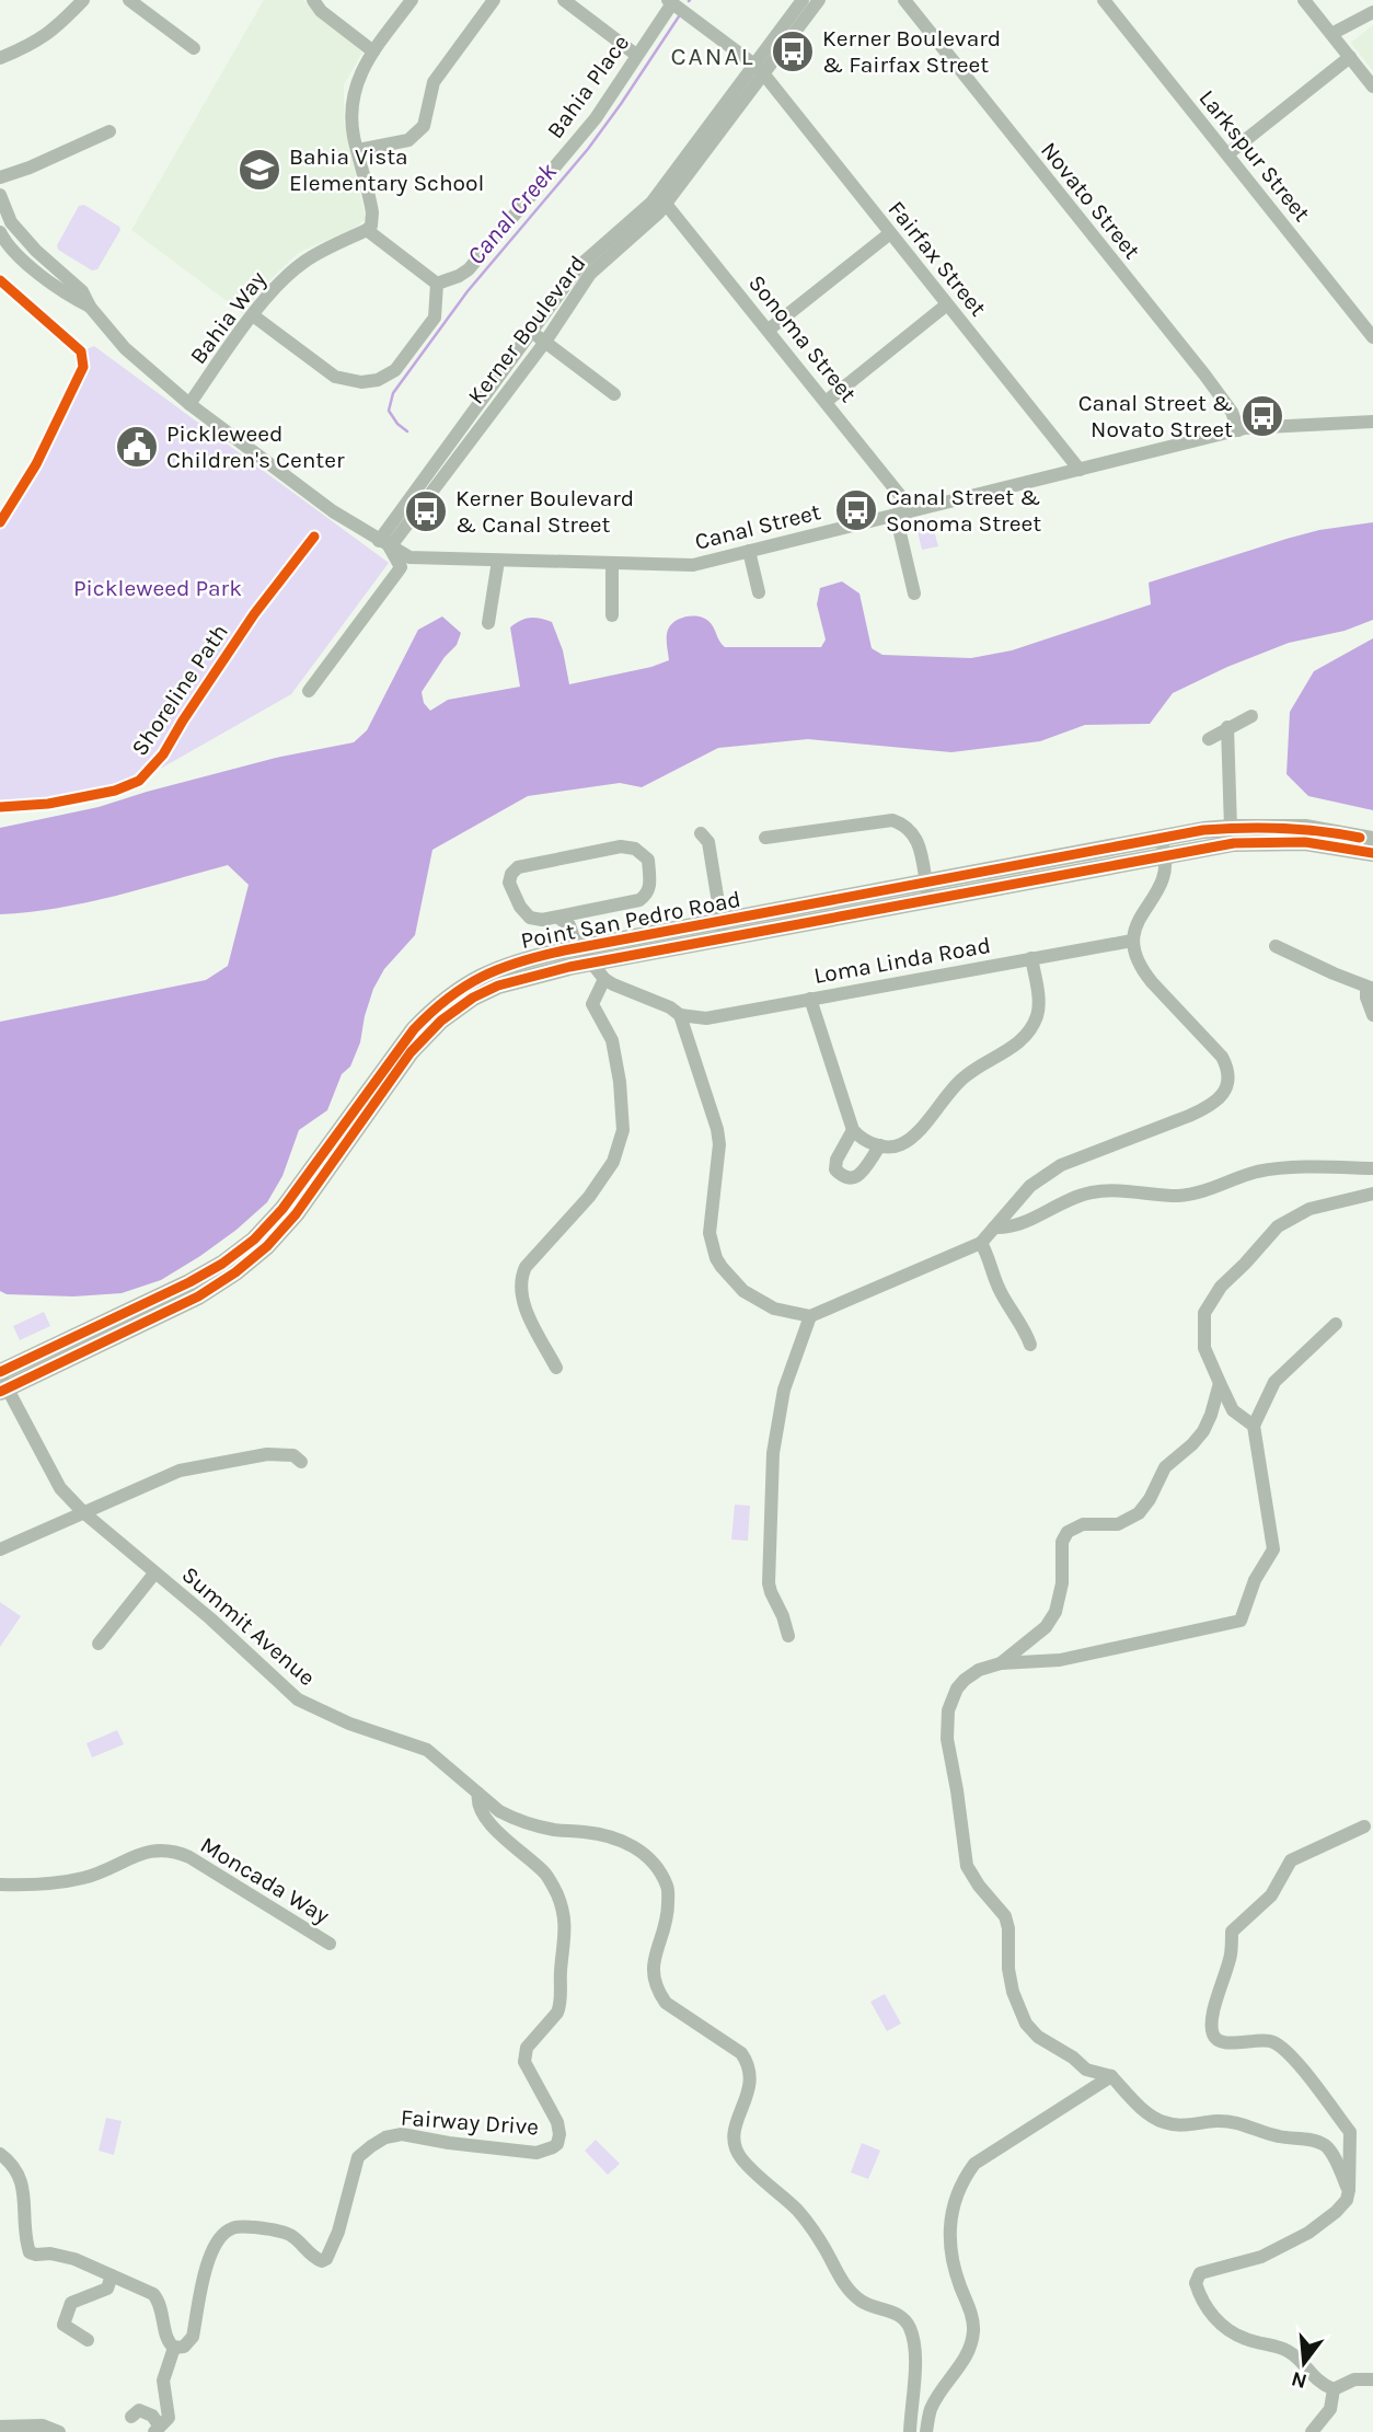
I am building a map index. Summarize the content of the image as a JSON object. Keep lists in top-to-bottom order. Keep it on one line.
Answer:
{"streets":{"main road":["Point San Pedro Road"],"street":["Bahia Place","Larkspur Street","Novato Street","Fairfax Street","Bahia Way","Kerner Boulevard","Sonoma Street","Canal Street","Loma Linda Road","Summit Avenue","Moncada Way","Fairway Drive"],"cycle path":["Shoreline Path"]},"crossings":[["Bahia Place","Bahia Way"],["Novato Street","Canal Street"],["Fairfax Street","Kerner Boulevard"],["Fairfax Street","Canal Street"],["Bahia Way","Canal Street"],["Kerner Boulevard","Sonoma Street"],["Kerner Boulevard","Canal Street"],["Sonoma Street","Canal Street"],["Point San Pedro Road","Summit Avenue"],["Summit Avenue","Fairway Drive"]],"districts":["CANAL"],"water":["Canal Creek"],"parks":["Pickleweed Park"],"places":{"bus stop":["Kerner Boulevard & Fairfax Street","Canal Street & Novato Street","Canal Street & Sonoma Street","Kerner Boulevard & Canal Street"],"school or university":["Bahia Vista Elementary School"],"public building":["Pickleweed Children's Center"]},"north":"bottom"}
